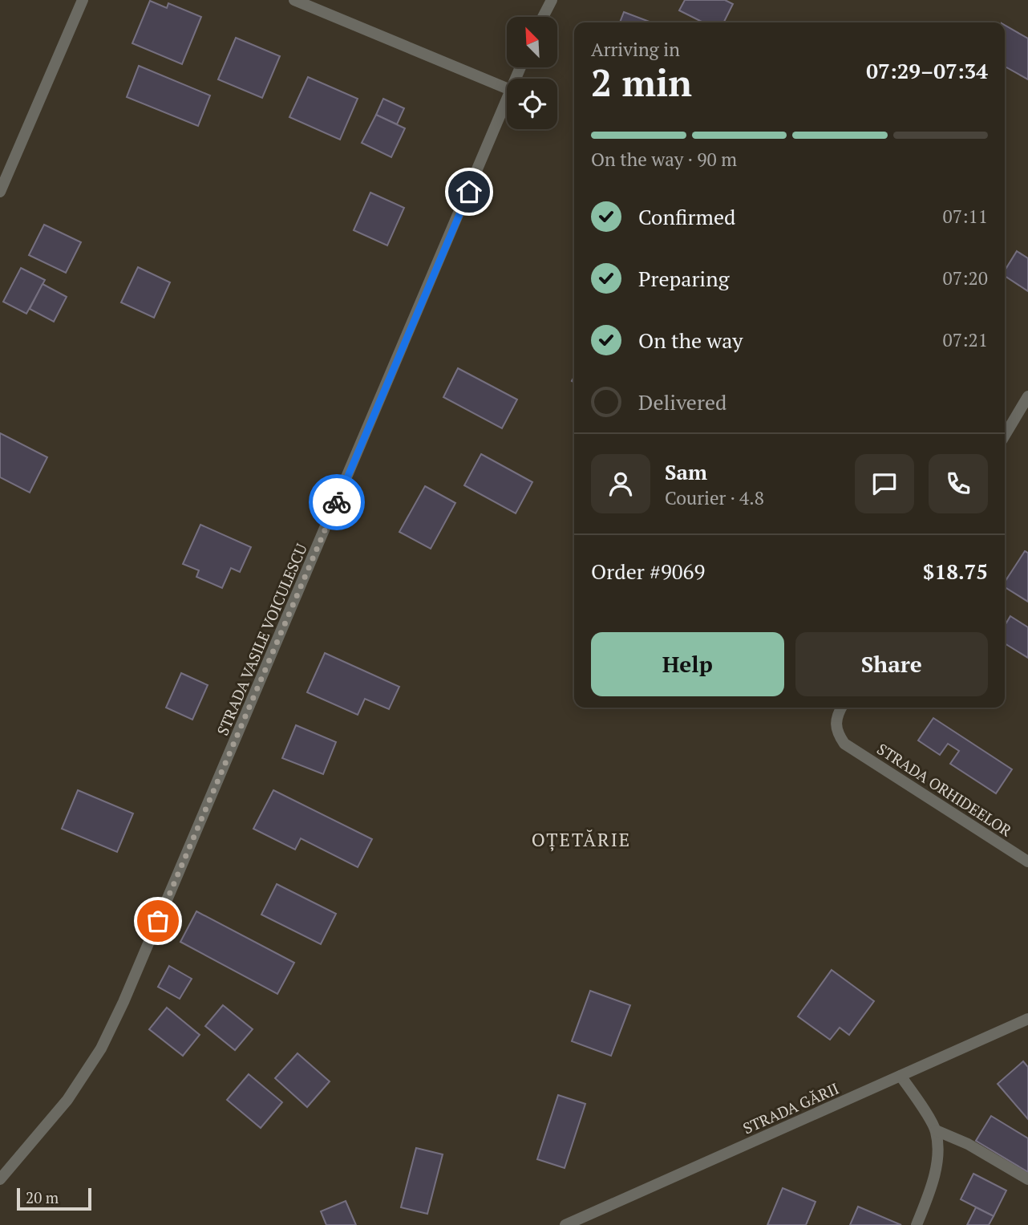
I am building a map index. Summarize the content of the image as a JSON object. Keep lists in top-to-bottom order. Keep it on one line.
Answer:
{"streets":{"street":["STRADA VASILE VOICULESCU","STRADA ORHIDEELOR","STRADA GĂRII"]},"districts":["OȚETĂRIE"],"scale_bar":"20 m","north":"top left","page":{"heading":["2 min","Arriving in","07:29–07:34"],"panel":["Sam","Courier · 4.8","Order #9069","$18.75"],"bar":"On the way · 90 m","list":[["Confirmed","07:11"],["Preparing","07:20"],["On the way","07:21"],"Delivered"],"buttons":["Help","Share"],"scale":"20 m"}}
